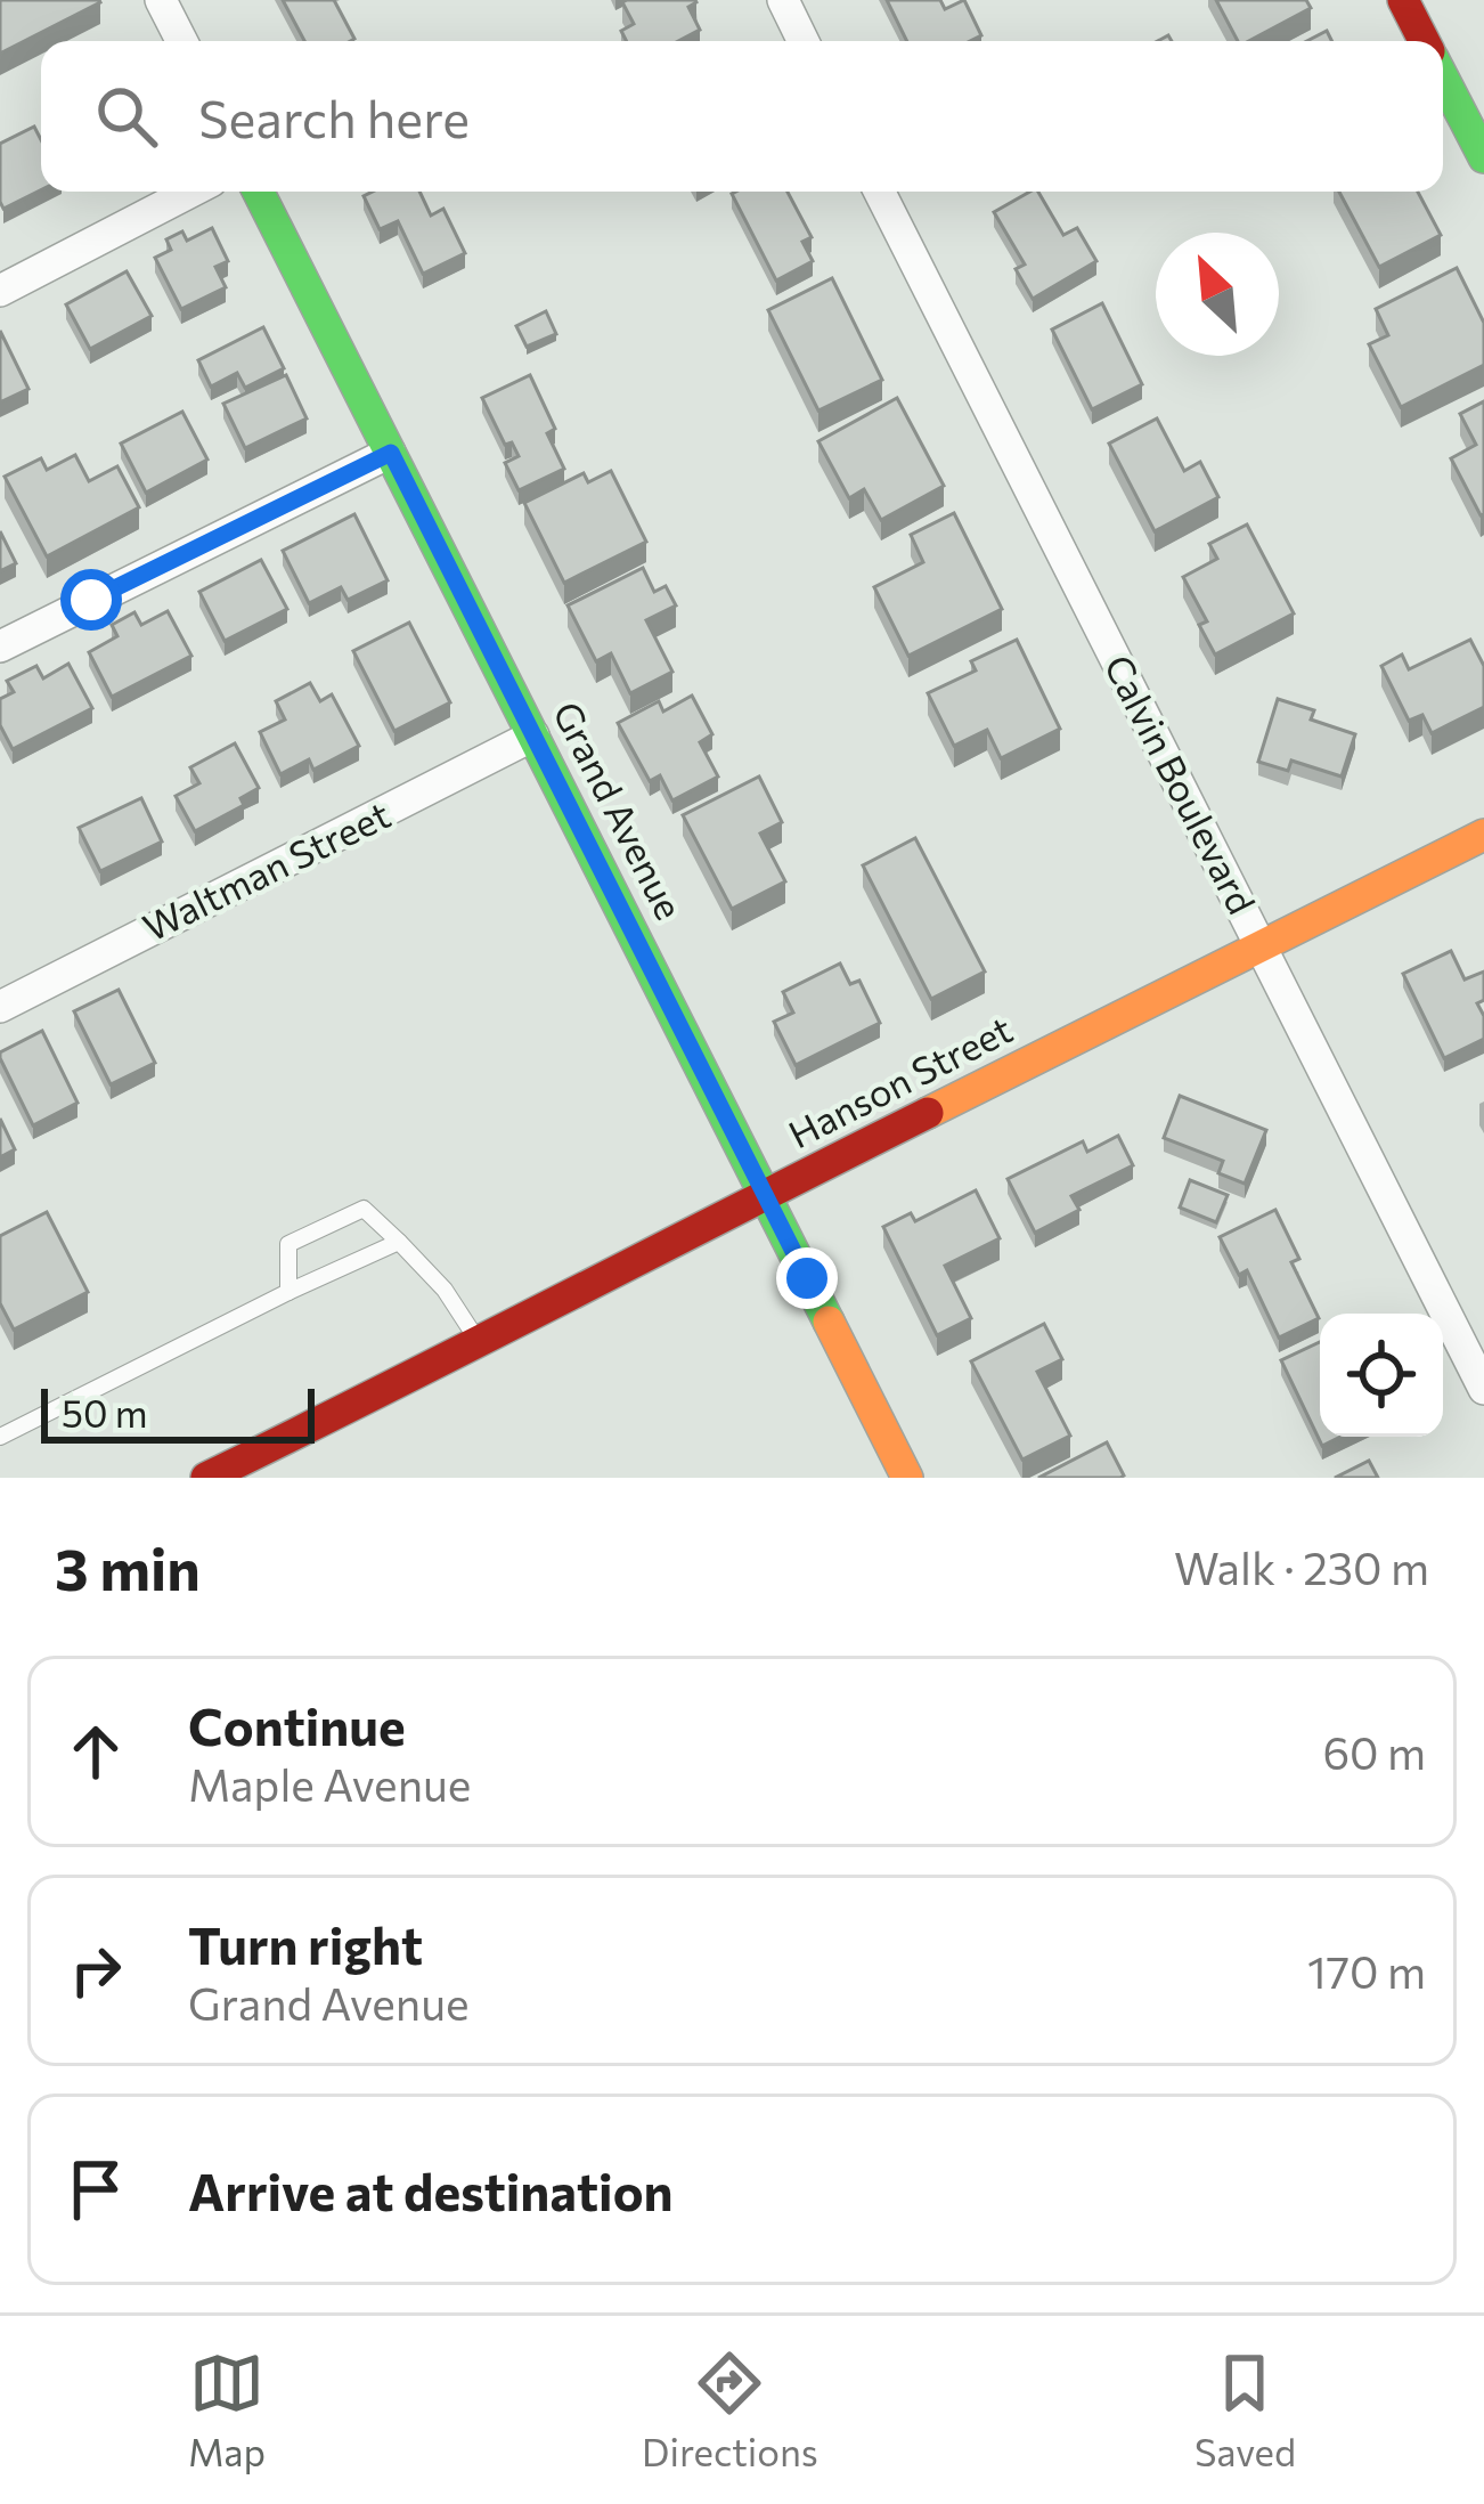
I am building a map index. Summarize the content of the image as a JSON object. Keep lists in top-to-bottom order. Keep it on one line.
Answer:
{"streets":{"street":["Calvin Boulevard","Grand Avenue","Waltman Street","Hanson Street"]},"crossings":[["Calvin Boulevard","Hanson Street"],["Grand Avenue","Waltman Street"],["Grand Avenue","Hanson Street"]],"scale_bar":"50 m","north":"top left","page":{"search":"Search here","scale":"50 m","heading":["3 min","Walk · 230 m"],"list":[["Continue","Maple Avenue","60 m"],["Turn right","Grand Avenue","170 m"],"Arrive at destination"],"nav":["Map","Directions","Saved"]}}
